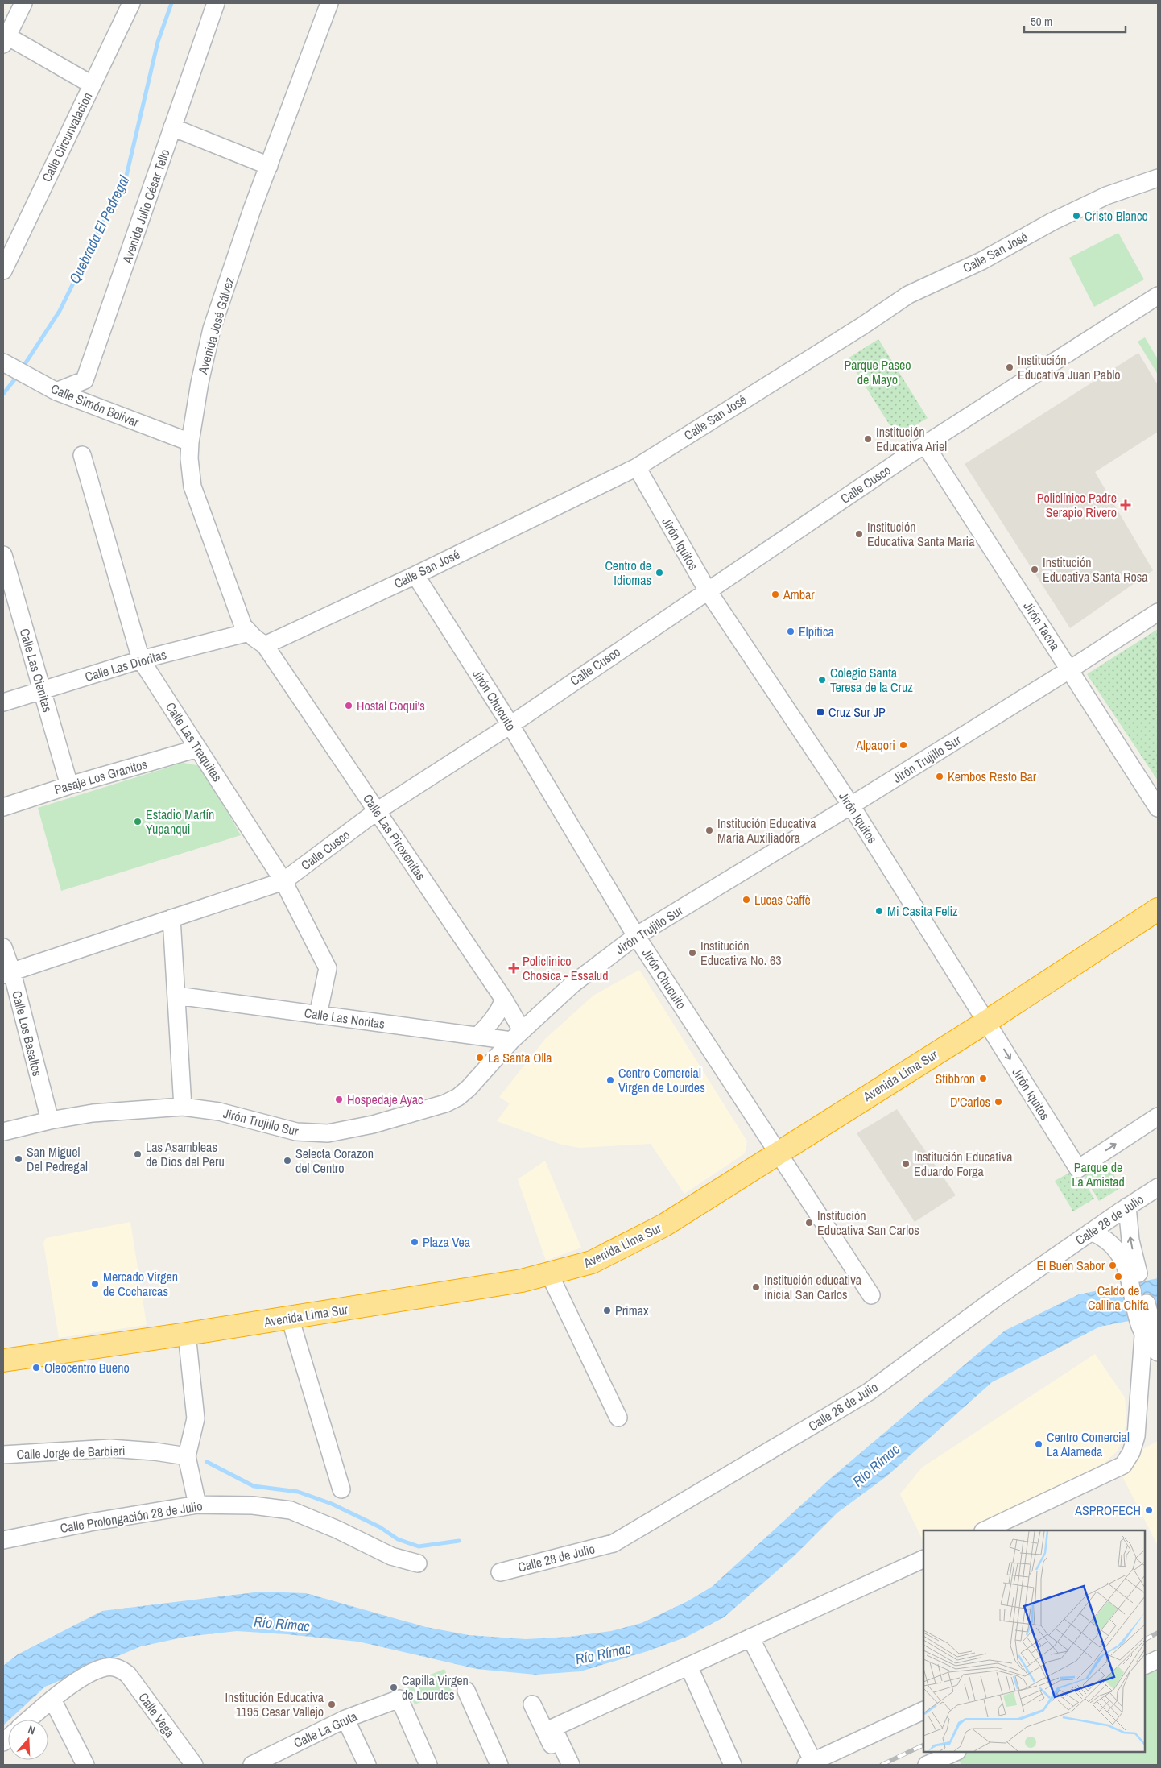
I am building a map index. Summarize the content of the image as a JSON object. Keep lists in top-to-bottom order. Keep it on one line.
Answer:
{"streets":{"highway":["Avenida Lima Sur"],"street":["Calle Circunvalacion","Avenida Julio César Tello","Calle San José","Avenida José Gálvez","Calle Simón Bolivar","Calle Cusco","Jirón Iquitos","Jirón Tacna","Calle Las Dioritas","Calle Las Cienitas","Jirón Chucuito","Calle Las Traquitas","Jirón Trujillo Sur","Pasaje Los Granitos","Calle Las Piroxenitas","Calle Las Noritas","Calle Los Basaltos","Calle 28 de Julio","Calle Jorge de Barbieri","Calle Prolongación 28 de Julio","Calle Vega","Calle La Gruta"]},"crossings":[["Avenida Julio César Tello","Calle Simón Bolivar"],["Calle San José","Avenida José Gálvez"],["Calle San José","Jirón Iquitos"],["Calle San José","Jirón Chucuito"],["Calle San José","Calle Las Piroxenitas"],["Avenida José Gálvez","Calle Simón Bolivar"],["Avenida José Gálvez","Calle Las Dioritas"],["Avenida José Gálvez","Calle Las Piroxenitas"],["Calle Cusco","Jirón Iquitos"],["Calle Cusco","Jirón Tacna"],["Calle Cusco","Jirón Chucuito"],["Calle Cusco","Calle Las Traquitas"],["Calle Cusco","Calle Las Piroxenitas"],["Calle Cusco","Calle Los Basaltos"],["Jirón Iquitos","Jirón Trujillo Sur"],["Jirón Iquitos","Avenida Lima Sur"],["Jirón Tacna","Jirón Trujillo Sur"],["Calle Las Dioritas","Calle Las Cienitas"],["Calle Las Dioritas","Calle Las Traquitas"],["Calle Las Cienitas","Pasaje Los Granitos"],["Jirón Chucuito","Jirón Trujillo Sur"],["Jirón Chucuito","Avenida Lima Sur"],["Calle Las Traquitas","Pasaje Los Granitos"],["Calle Las Traquitas","Calle Las Noritas"],["Jirón Trujillo Sur","Calle Las Piroxenitas"],["Jirón Trujillo Sur","Calle Las Noritas"],["Jirón Trujillo Sur","Calle Los Basaltos"],["Calle Las Piroxenitas","Calle Las Noritas"]],"water":["Quebrada El Pedregal","Río Rímac"],"parks":["Parque Paseo de Mayo","Parque de La Amistad"],"places":{"other":["Cristo Blanco","Institución Educativa Juan Pablo","Institución Educativa Ariel","Institución Educativa Santa Maria","Institución Educativa Santa Rosa","Centro de Idiomas","Ambar","Elpitica","Colegio Santa Teresa de la Cruz","Hostal Coqui's","Alpaqori","Kembos Resto Bar","Estadio Martín Yupanqui","Institución Educativa Maria Auxiliadora","Lucas Caffè","Mi Casita Feliz","Institución Educativa No. 63","La Santa Olla","Stibbron","Centro Comercial Virgen de Lourdes","Hospedaje Ayac","D'Carlos","Las Asambleas de Dios del Peru","San Miguel Del Pedregal","Selecta Corazon del Centro","Institución Educativa Eduardo Forga","Institución Educativa San Carlos","Plaza Vea","El Buen Sabor","Caldo de Callina Chifa","Mercado Virgen de Cocharcas","Institución educativa inicial San Carlos","Primax","Oleocentro Bueno","Centro Comercial La Alameda","ASPROFECH","Capilla Virgen de Lourdes","Institución Educativa 1195 Cesar Vallejo"],"health":["Policlínico Padre Serapio Rivero","Policlinico Chosica - Essalud"],"transit":["Cruz Sur JP"]},"scale_bar":"50 m","north":"top"}
